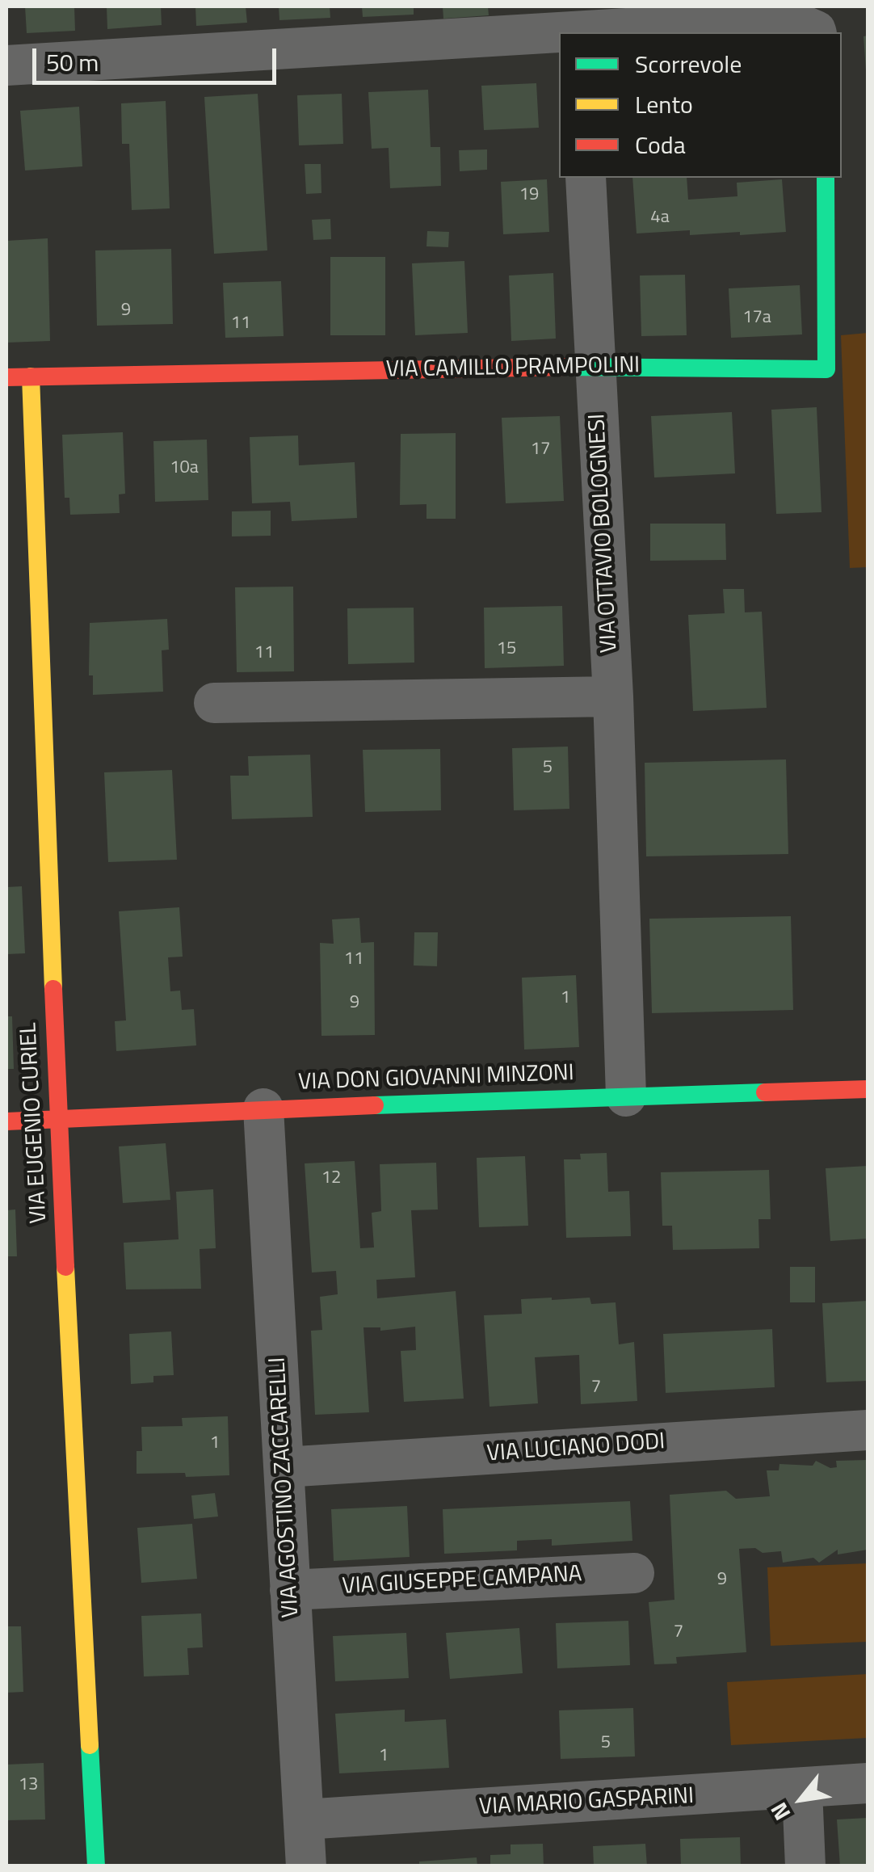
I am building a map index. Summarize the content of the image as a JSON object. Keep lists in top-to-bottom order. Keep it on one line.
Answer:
{"streets":{"street":["VIA CAMILLO PRAMPOLINI","VIA OTTAVIO BOLOGNESI","VIA DON GIOVANNI MINZONI","VIA EUGENIO CURIEL","VIA LUCIANO DODI","VIA AGOSTINO ZACCARELLI","VIA GIUSEPPE CAMPANA","VIA MARIO GASPARINI"]},"crossings":[["VIA CAMILLO PRAMPOLINI","VIA OTTAVIO BOLOGNESI"],["VIA CAMILLO PRAMPOLINI","VIA EUGENIO CURIEL"],["VIA OTTAVIO BOLOGNESI","VIA DON GIOVANNI MINZONI"],["VIA DON GIOVANNI MINZONI","VIA EUGENIO CURIEL"],["VIA DON GIOVANNI MINZONI","VIA AGOSTINO ZACCARELLI"],["VIA LUCIANO DODI","VIA AGOSTINO ZACCARELLI"],["VIA AGOSTINO ZACCARELLI","VIA GIUSEPPE CAMPANA"],["VIA AGOSTINO ZACCARELLI","VIA MARIO GASPARINI"]],"house_numbers":["19","4a","9","17a","11","17","10a","15","11","5","11","1","9","12","7","1","9","7","5","1","13"],"legend":["Scorrevole","Lento","Coda"],"scale_bar":"50 m","north":"bottom left"}
